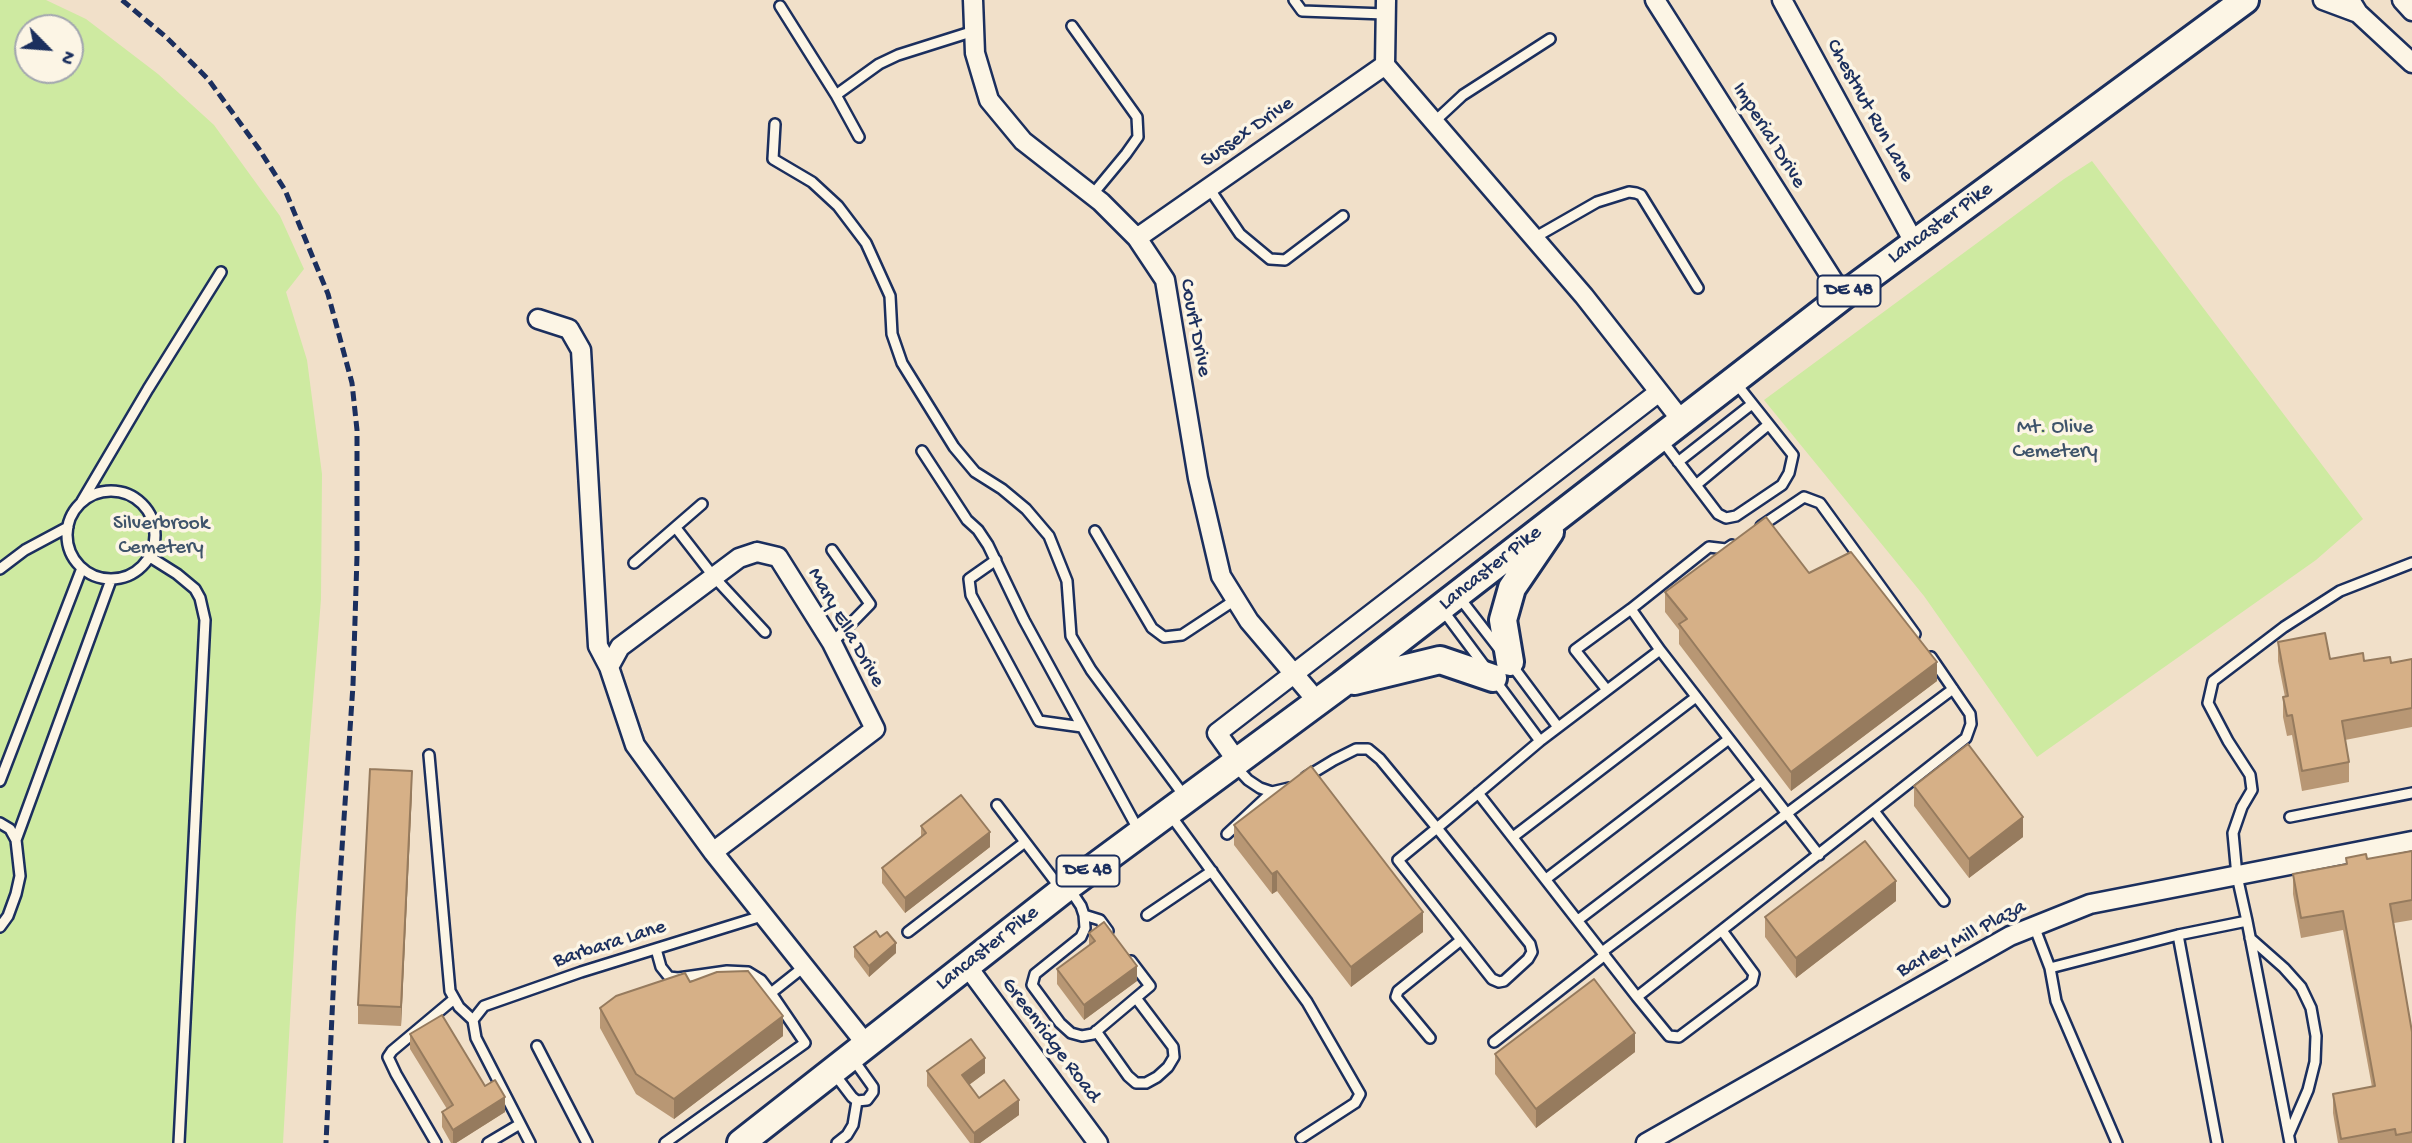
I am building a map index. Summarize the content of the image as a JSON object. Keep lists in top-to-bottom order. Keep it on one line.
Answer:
{"streets":{"main road":["Lancaster Pike","DE 48"],"street":["Chestnut Run Lane","Sussex Drive","Imperial Drive","Court Drive","Mary Ella Drive","Barley Mill Plaza","Greenridge Road"],"lane":["Barbara Lane"]},"crossings":[["Chestnut Run Lane","Lancaster Pike"],["Sussex Drive","Court Drive"],["Imperial Drive","Lancaster Pike"],["Lancaster Pike","Court Drive"],["Lancaster Pike","Greenridge Road"]],"parks":["Mt. Olive Cemetery","Silverbrook Cemetery"],"north":"bottom right"}
